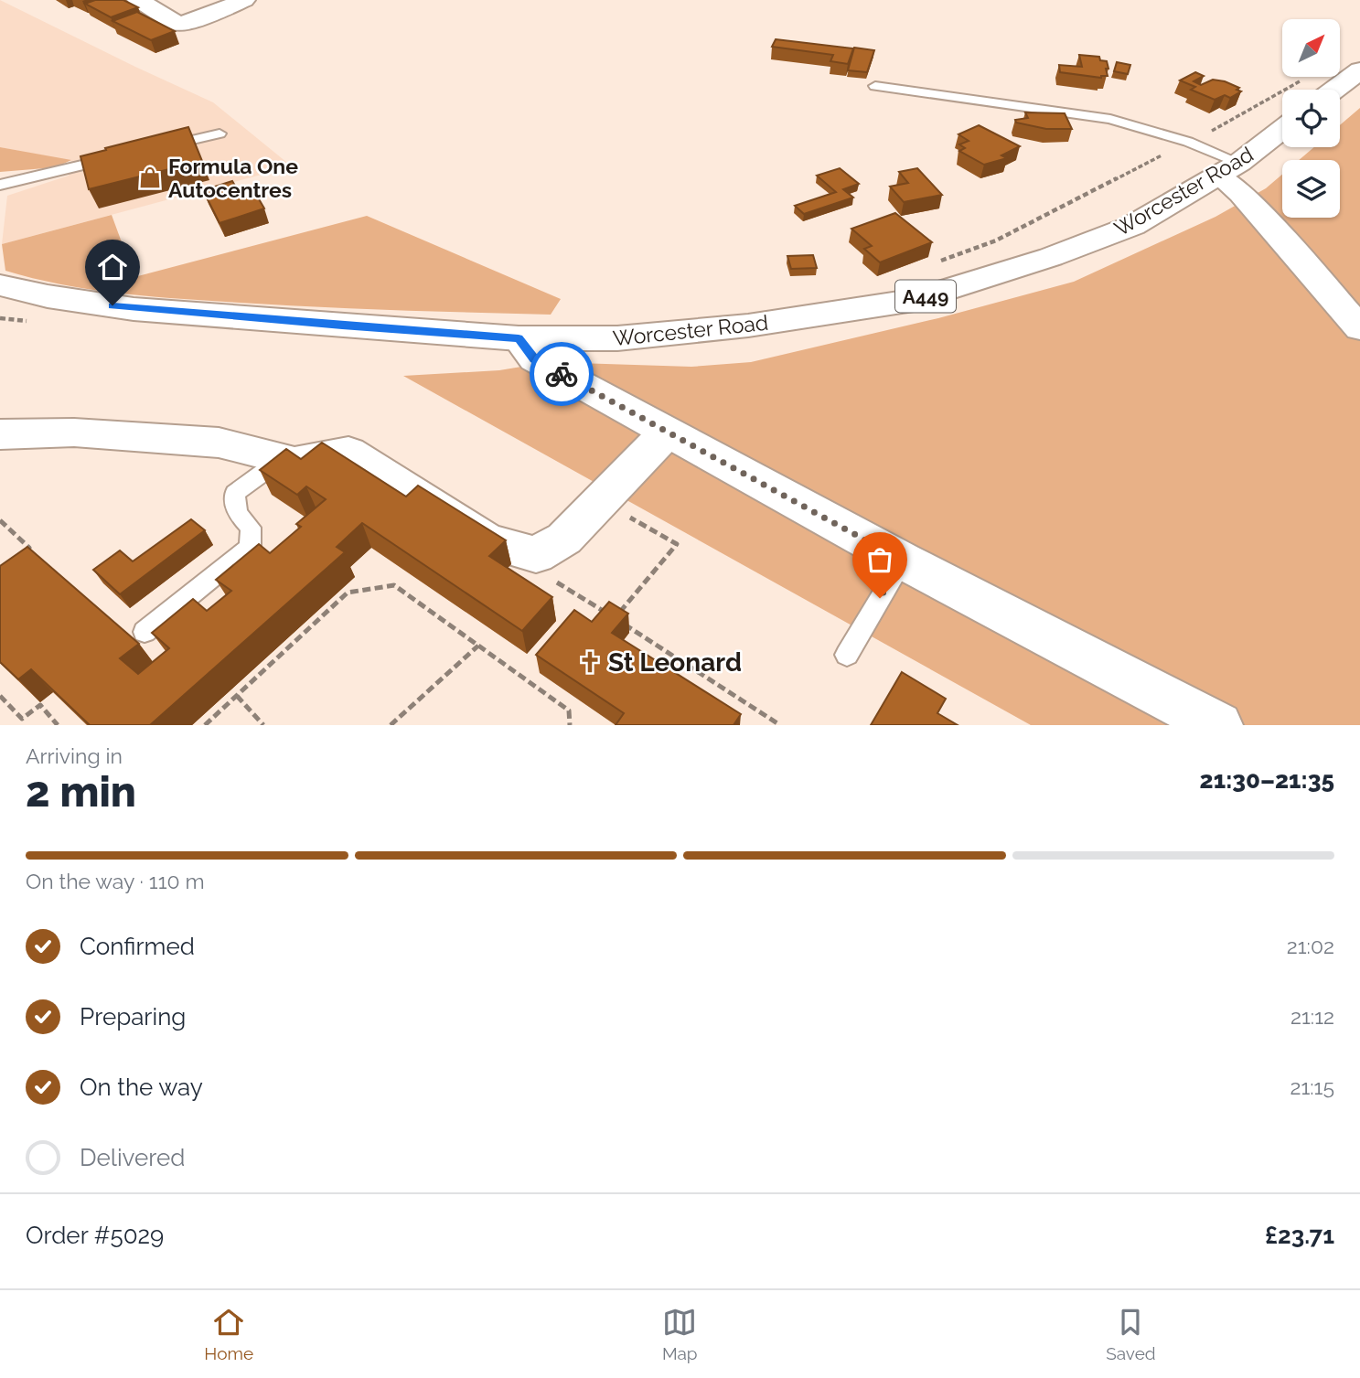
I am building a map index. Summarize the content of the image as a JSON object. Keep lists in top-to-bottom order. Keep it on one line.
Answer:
{"streets":{"main road":["Worcester Road","A449"]},"places":{"shop":["Formula One Autocentres"],"church":["St Leonard"]},"north":"top right","page":{"heading":["2 min","Arriving in","21:30–21:35"],"panel":["Order #5029","£23.71"],"bar":"On the way · 110 m","list":[["Confirmed","21:02"],["Preparing","21:12"],["On the way","21:15"],"Delivered"],"tabs":["Home","Map","Saved"]}}
